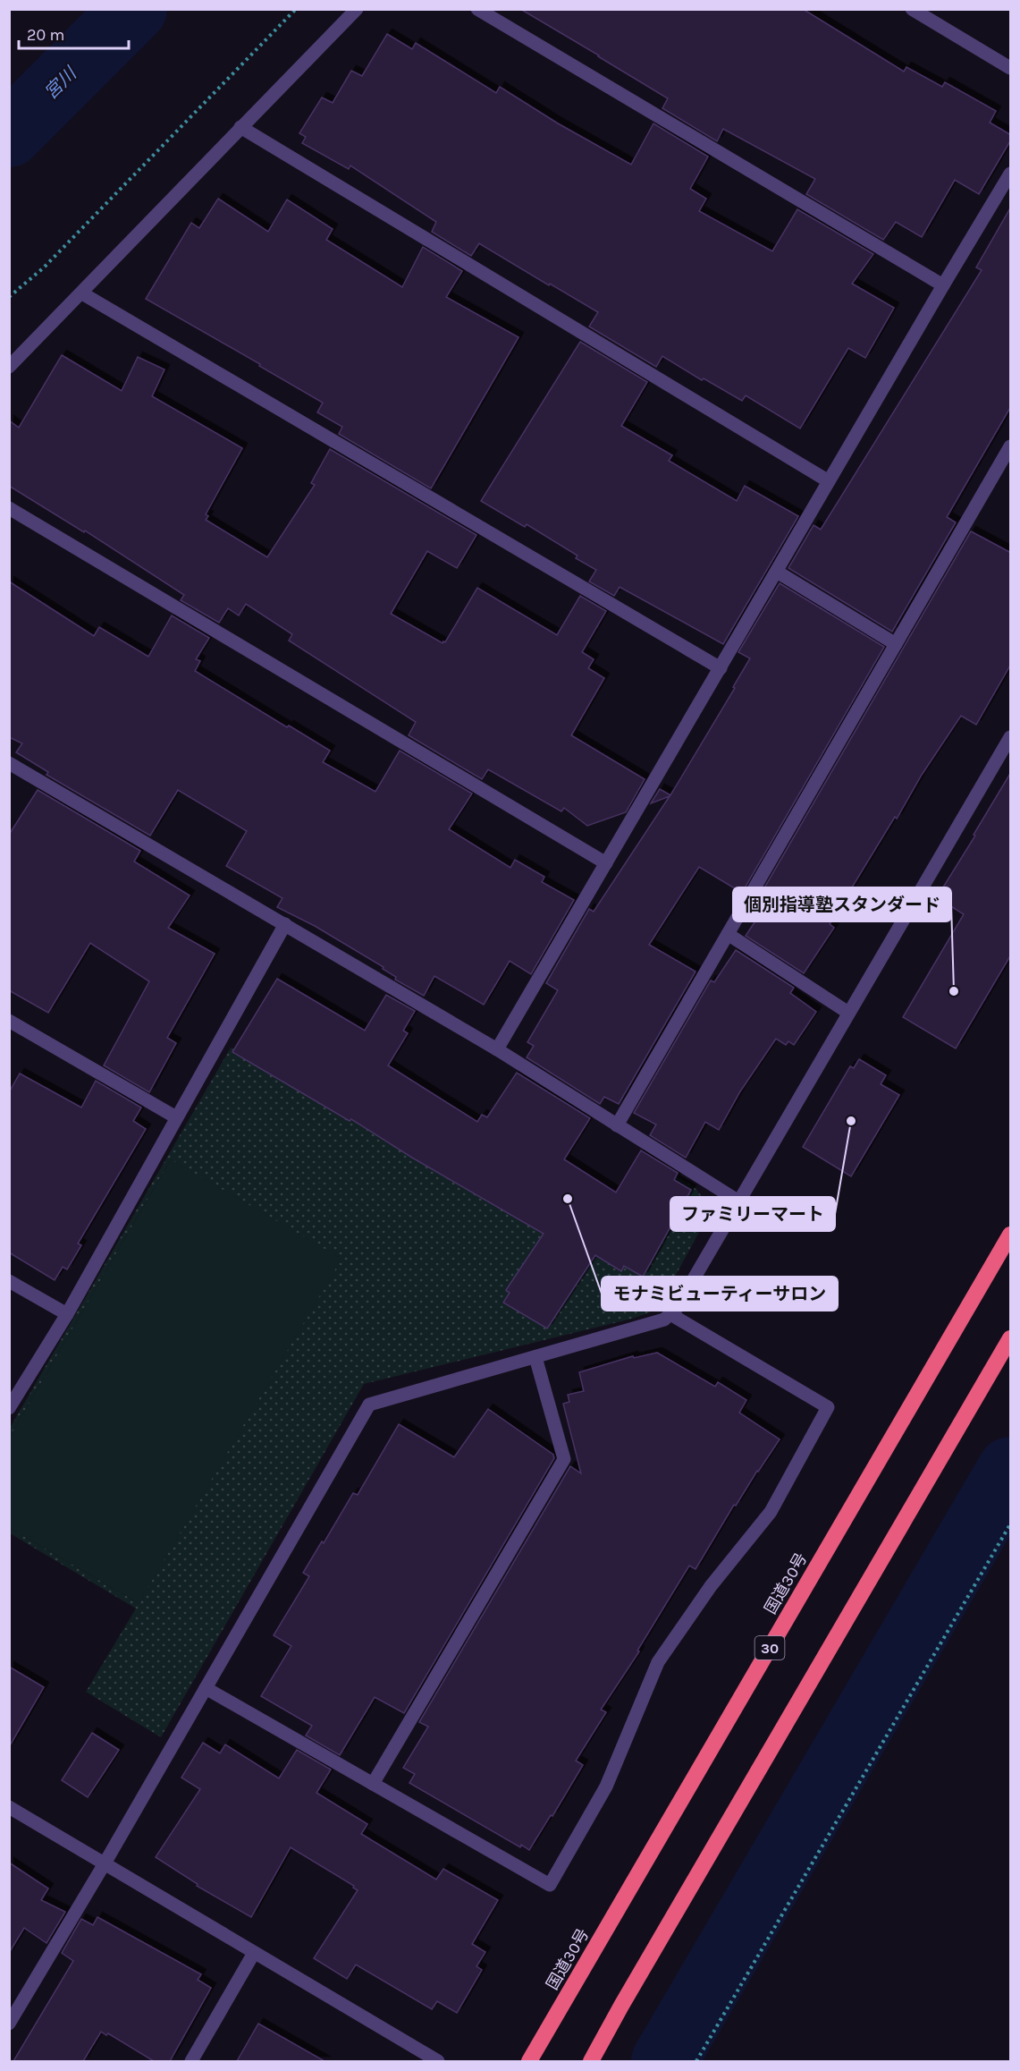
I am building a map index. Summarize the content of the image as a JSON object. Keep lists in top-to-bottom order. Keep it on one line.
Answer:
{"streets":{"highway":["国道30号","30"]},"water":["宮川"],"places":["個別指導塾スタンダード","ファミリーマート","モナミビューティーサロン"],"scale_bar":"20 m"}
